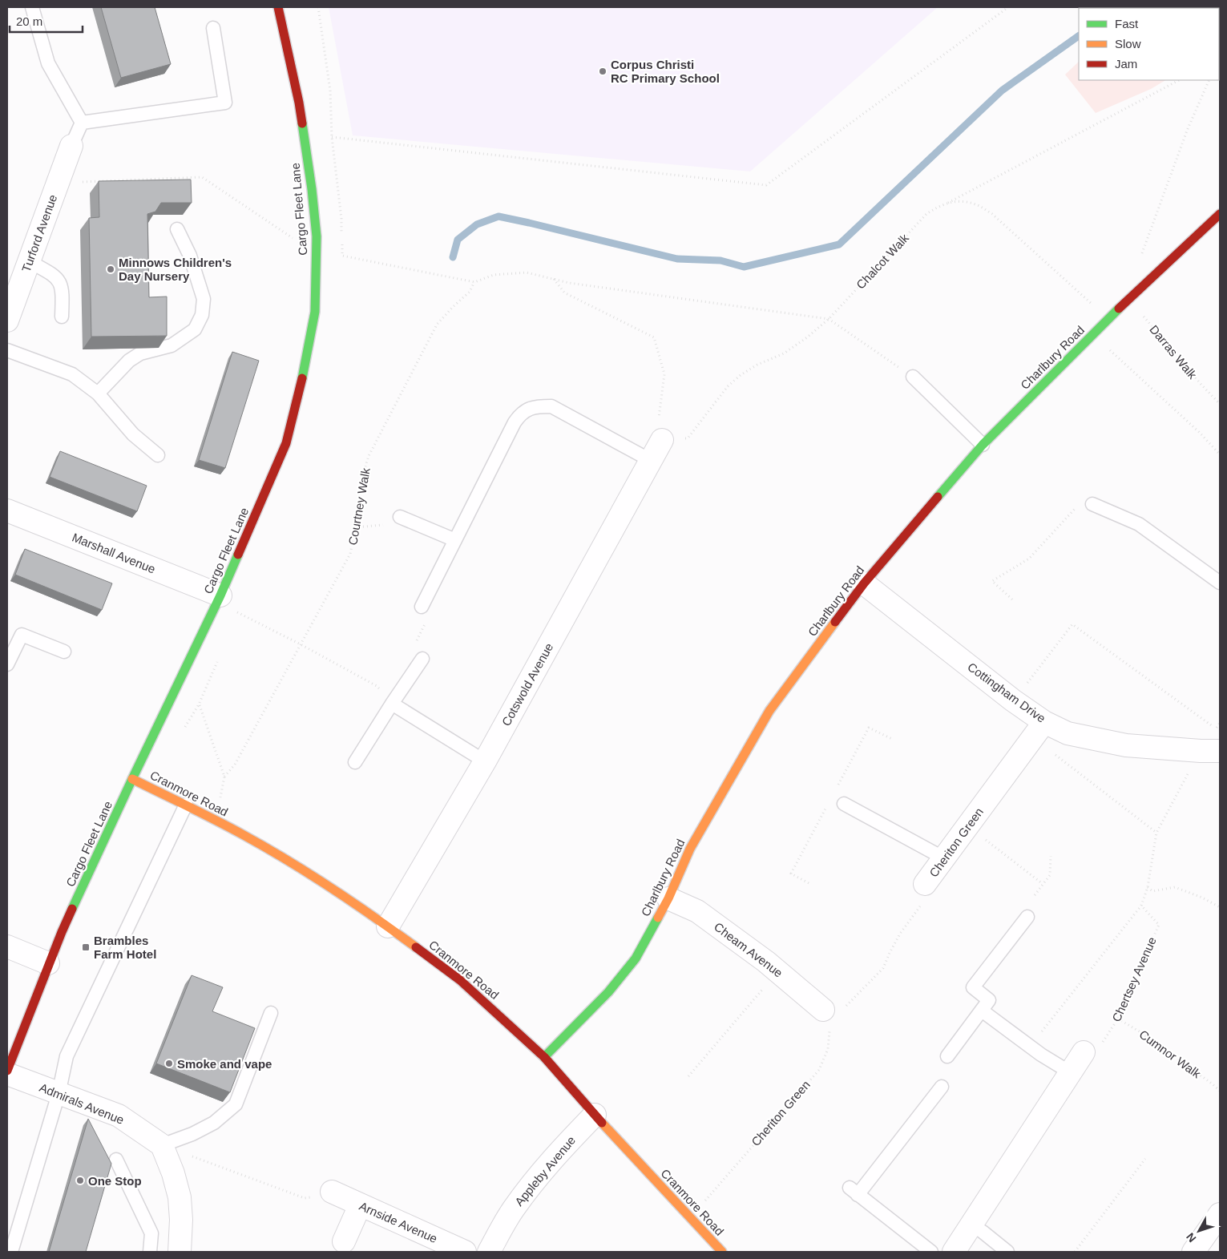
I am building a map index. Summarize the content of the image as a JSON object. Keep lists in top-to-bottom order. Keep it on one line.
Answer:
{"streets":{"street":["Cargo Fleet Lane","Turford Avenue","Charlbury Road","Marshall Avenue","Cotswold Avenue","Cottingham Drive","Cranmore Road","Cheriton Green","Cheam Avenue","Admirals Avenue","Appleby Avenue","Arnside Avenue"],"path":["Chalcot Walk","Darras Walk","Courtney Walk","Chertsey Avenue","Cumnor Walk"]},"crossings":[["Cargo Fleet Lane","Marshall Avenue"],["Cargo Fleet Lane","Cranmore Road"],["Cargo Fleet Lane","Admirals Avenue"],["Chalcot Walk","Charlbury Road"],["Chalcot Walk","Cotswold Avenue"],["Darras Walk","Charlbury Road"],["Charlbury Road","Cottingham Drive"],["Charlbury Road","Cranmore Road"],["Charlbury Road","Cheam Avenue"],["Cotswold Avenue","Cranmore Road"],["Cottingham Drive","Cheriton Green"],["Cranmore Road","Cheriton Green"],["Cranmore Road","Appleby Avenue"],["Cheriton Green","Cheam Avenue"],["Chertsey Avenue","Cumnor Walk"]],"places":{"other":["Corpus Christi RC Primary School","Minnows Children's Day Nursery","Smoke and vape","One Stop"],"transit":["Brambles Farm Hotel"]},"legend":["Fast","Slow","Jam"],"scale_bar":"20 m","north":"bottom left"}
